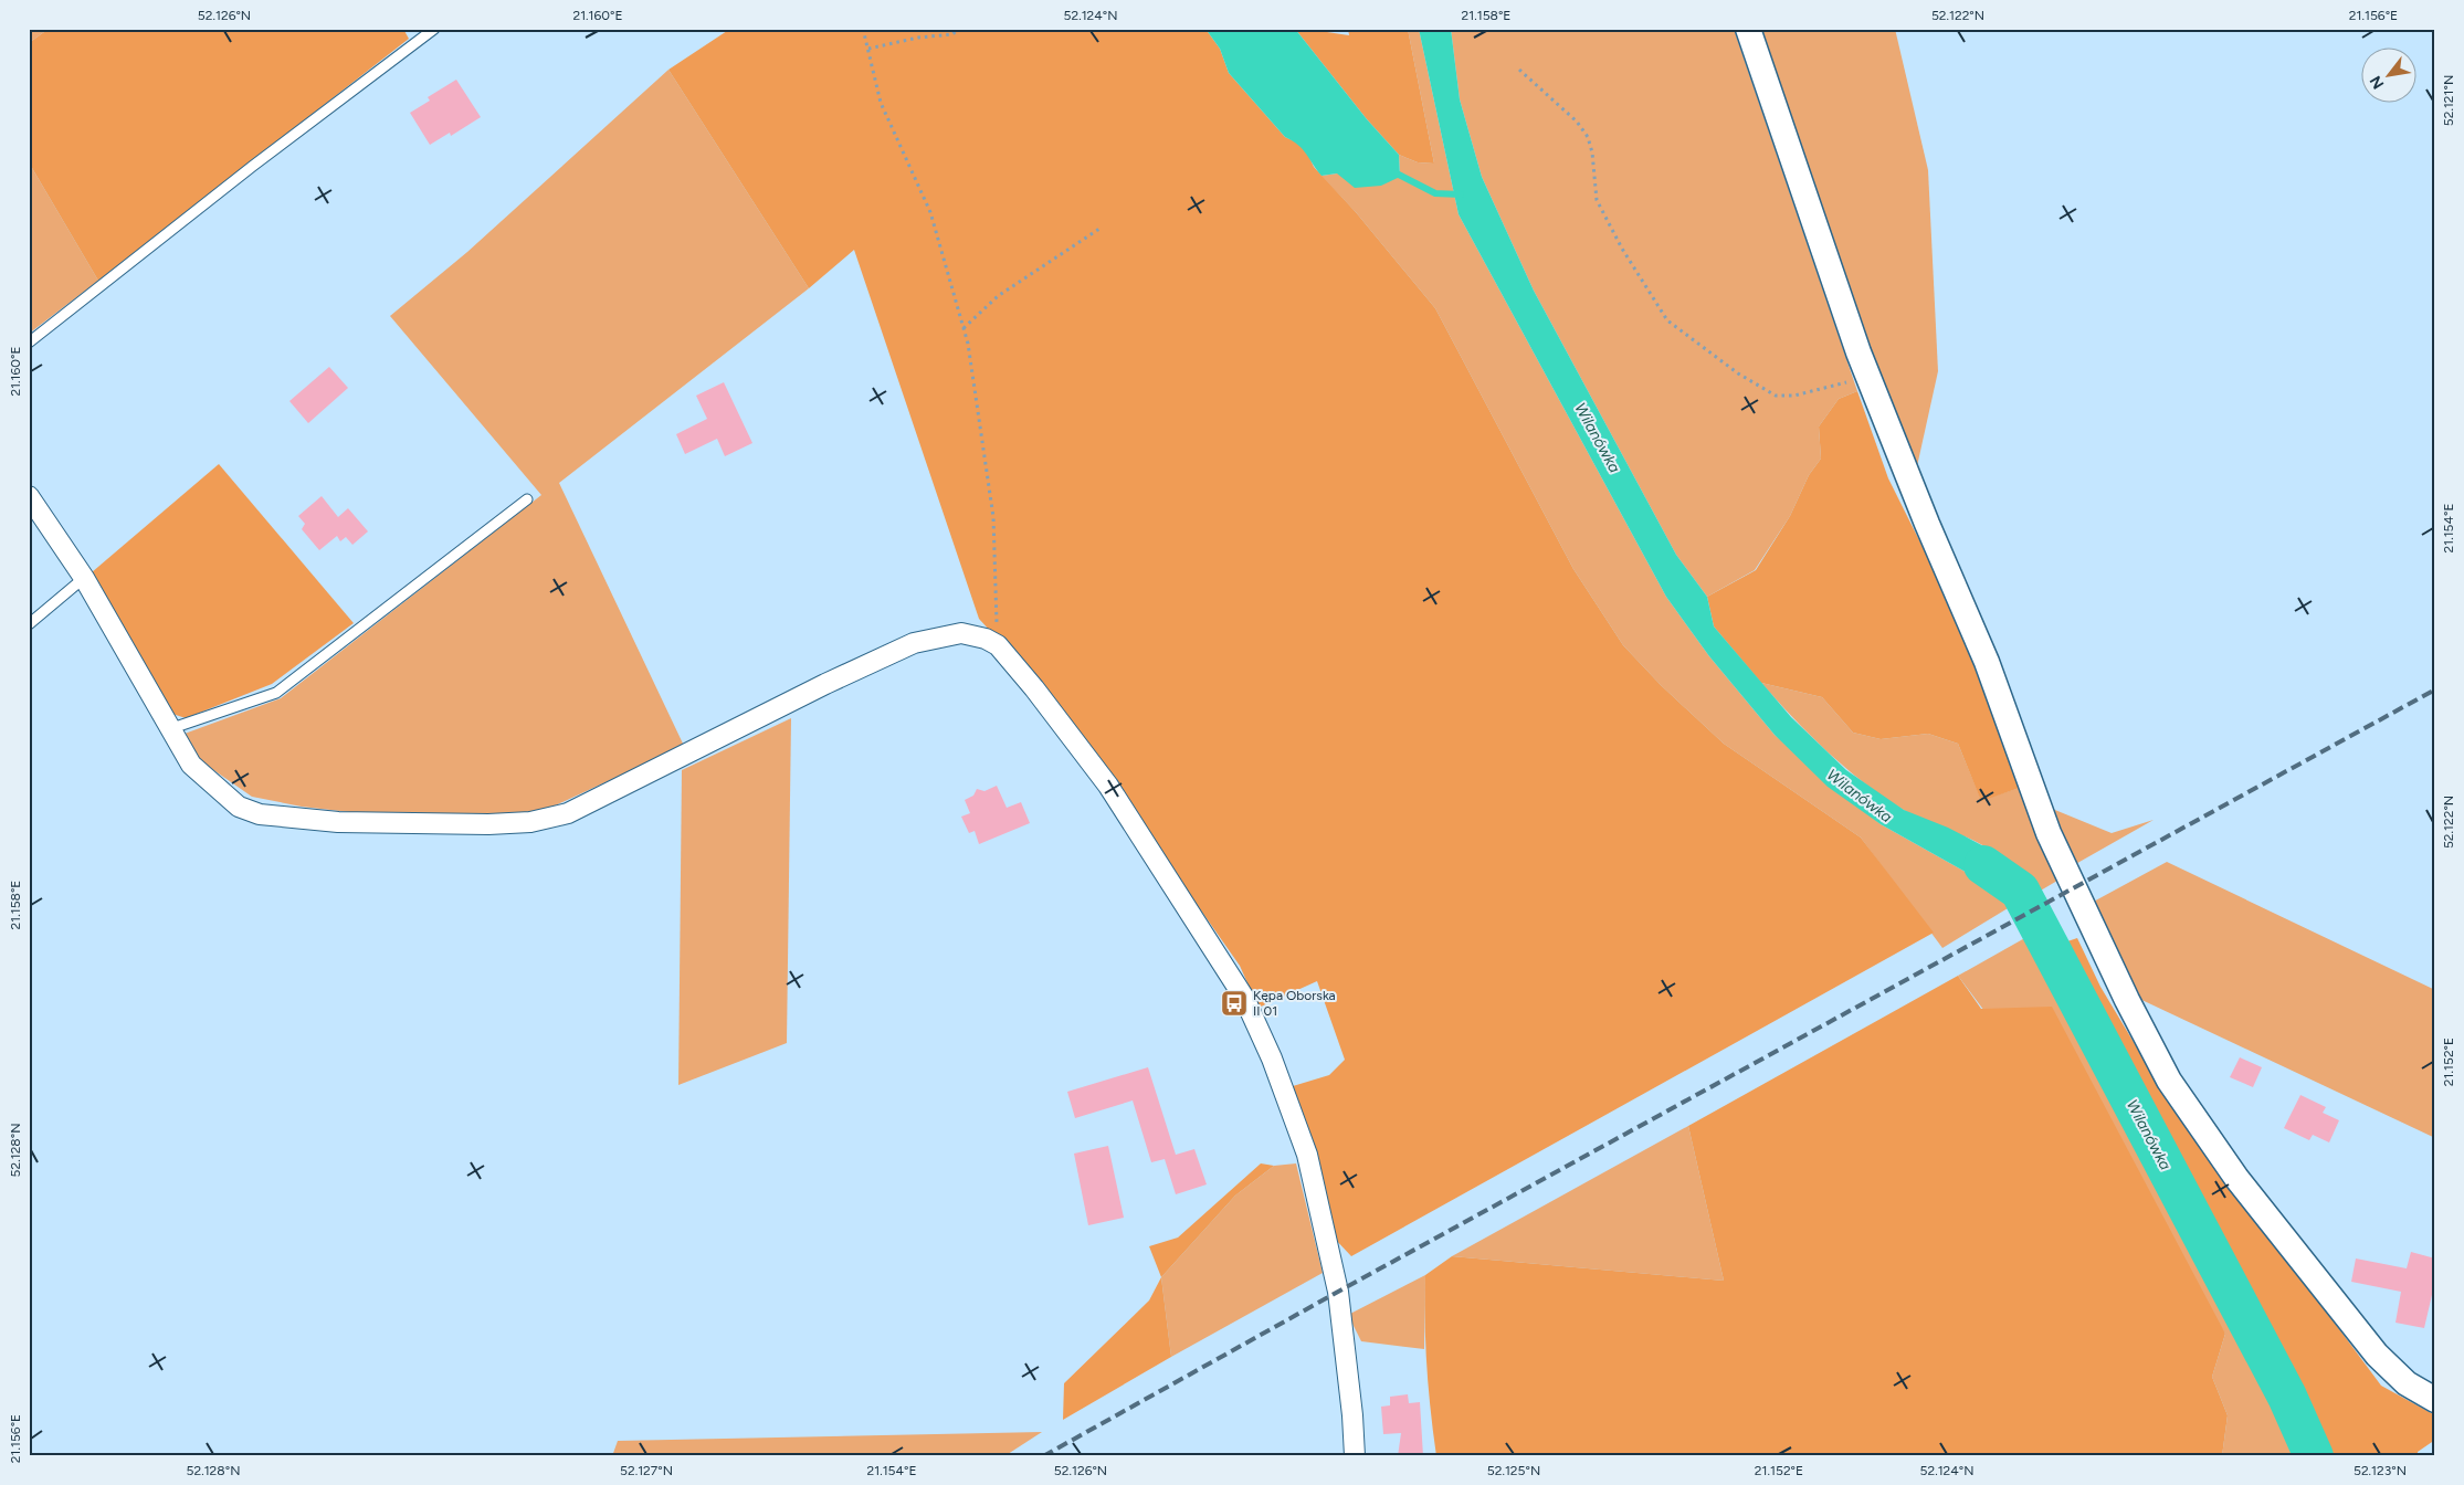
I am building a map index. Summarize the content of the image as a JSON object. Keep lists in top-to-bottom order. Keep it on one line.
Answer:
{"water":["Wilanówka"],"places":{"bus stop":["Kępa Oborska II 01"]},"north":"bottom left","coordinates":["52.126°N","21.160°E","52.124°N","21.158°E","52.122°N","21.156°E","52.121°N","21.154°E","21.152°E","52.128°N","52.127°N","52.125°N","52.123°N"]}
